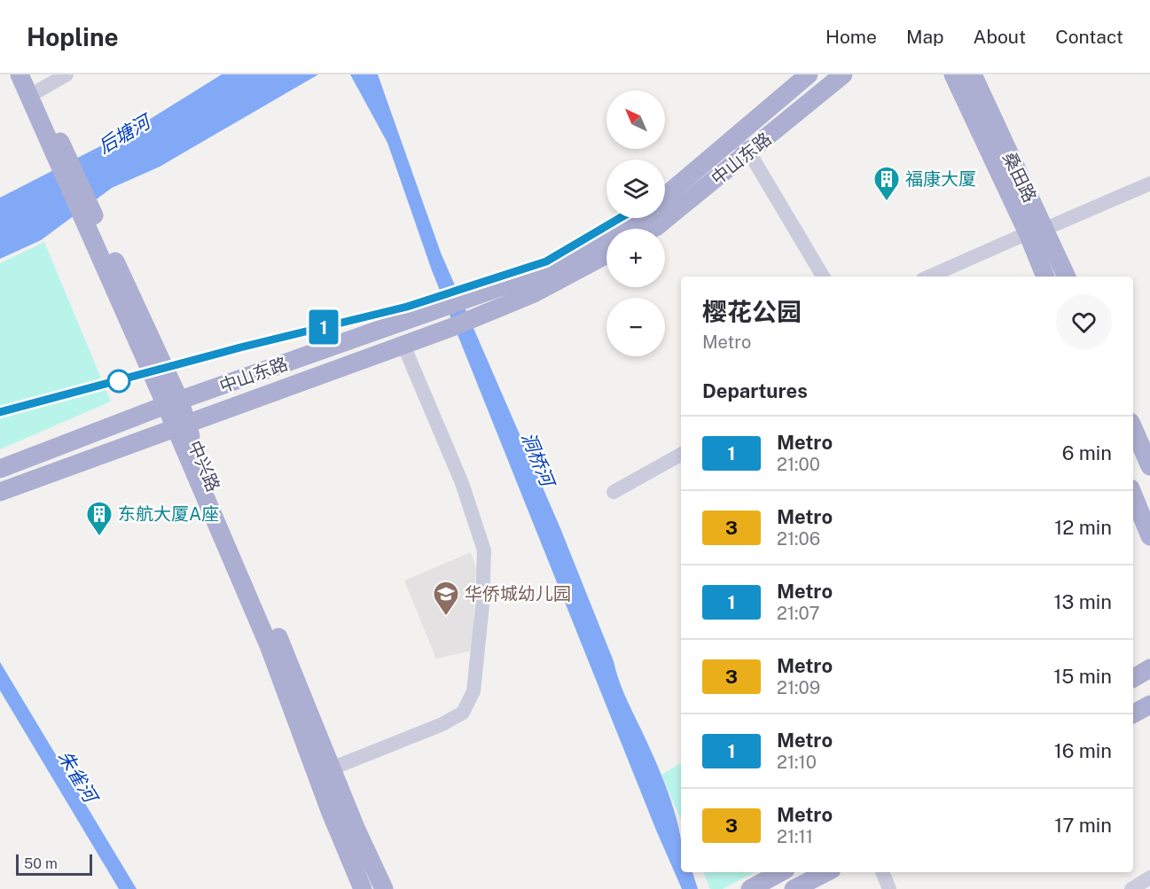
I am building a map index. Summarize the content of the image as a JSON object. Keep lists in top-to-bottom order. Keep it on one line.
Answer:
{"streets":{"main road":["中山东路","桑田路","中兴路"]},"crossings":[["中山东路","中兴路"]],"water":["后塘河","洞桥河","朱雀河"],"places":{"building":["福康大厦","东航大厦A座"],"school or university":["华侨城幼儿园"]},"lines":["metro line 1"],"scale_bar":"50 m","north":"top left","page":{"header":"Hopline","nav":["Home","Map","About","Contact"],"on_map":"1","map_buttons":["+","−"],"heading":[["樱花公园","Metro"],"Departures"],"list":[{"mark":"1","name":"Metro","note":"21:00","value":"6 min"},{"mark":"3","name":"Metro","note":"21:06","value":"12 min"},{"mark":"1","name":"Metro","note":"21:07","value":"13 min"},{"mark":"3","name":"Metro","note":"21:09","value":"15 min"},{"mark":"1","name":"Metro","note":"21:10","value":"16 min"},{"mark":"3","name":"Metro","note":"21:11","value":"17 min"}],"scale":"50 m"}}
